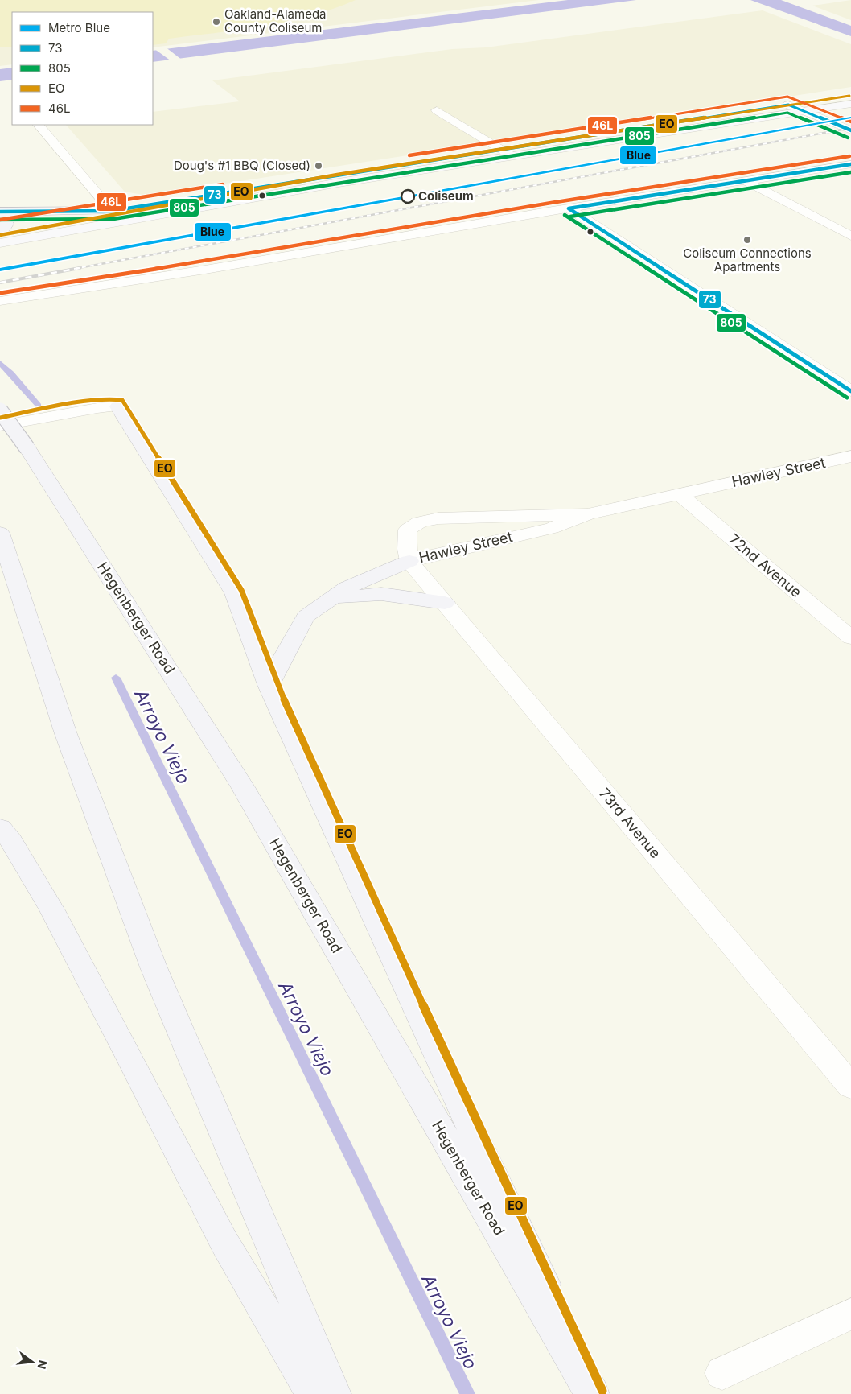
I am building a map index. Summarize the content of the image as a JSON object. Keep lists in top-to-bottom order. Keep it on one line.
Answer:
{"streets":{"main road":["Hegenberger Road"],"street":["Hawley Street","72nd Avenue","73rd Avenue"]},"crossings":[["Hawley Street","72nd Avenue"],["Hawley Street","73rd Avenue"]],"water":["Arroyo Viejo"],"places":["Oakland-Alameda County Coliseum","Doug's #1 BBQ (Closed)","Coliseum","Coliseum Connections Apartments"],"lines":["transit line EO","transit line 46L","transit line 73","transit line 805","metro line Blue"],"legend":["Metro Blue","73","805","EO","46L"],"north":"right"}
